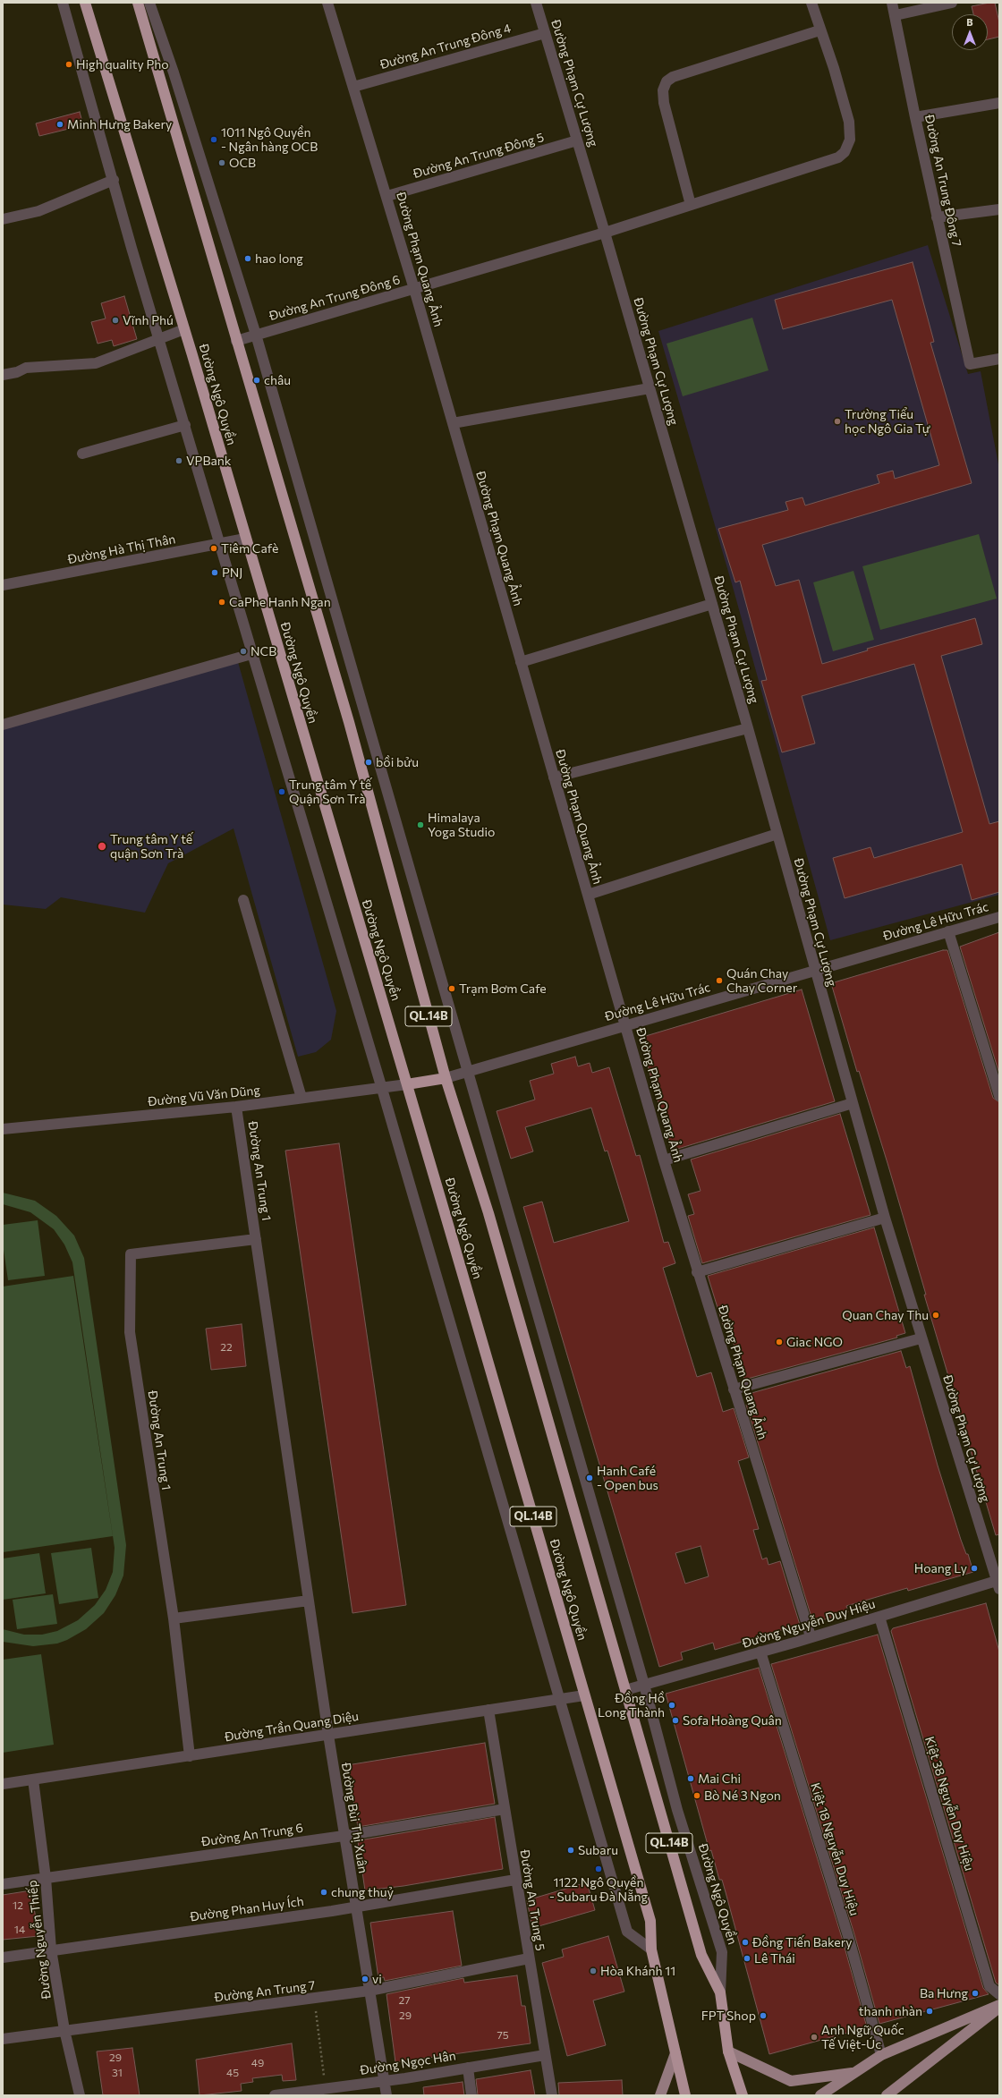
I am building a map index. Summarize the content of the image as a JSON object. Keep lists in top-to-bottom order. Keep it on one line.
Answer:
{"streets":{"highway":["Đường Ngô Quyền","QL.14B"],"street":["Đường An Trung Đông 4","Đường Phạm Cự Lượng","Đường An Trung Đông 5","Đường An Trung Đông 7","Đường Phạm Quang Ảnh","Đường An Trung Đông 6","Đường Hà Thị Thân","Đường Lê Hữu Trác","Đường Vũ Văn Dũng","Đường An Trung 1","Đường Nguyễn Duy Hiệu","Đường Trần Quang Diệu","Kiệt 38 Nguyễn Duy Hiệu","Đường Bùi Thị Xuân","Đường An Trung 6","Kiệt 18 Nguyễn Duy Hiệu","Đường An Trung 5","Đường Phan Huy Ích","Đường Nguyễn Thiếp","Đường An Trung 7","Đường Ngọc Hân"]},"crossings":[["Đường An Trung Đông 4","Đường Phạm Cự Lượng"],["Đường An Trung Đông 4","Đường Phạm Quang Ảnh"],["Đường Phạm Cự Lượng","Đường An Trung Đông 5"],["Đường Phạm Cự Lượng","Đường An Trung Đông 6"],["Đường Phạm Cự Lượng","Đường Lê Hữu Trác"],["Đường Phạm Cự Lượng","Đường Nguyễn Duy Hiệu"],["Đường An Trung Đông 5","Đường Phạm Quang Ảnh"],["Đường Phạm Quang Ảnh","Đường An Trung Đông 6"],["Đường Phạm Quang Ảnh","Đường Lê Hữu Trác"],["Đường Phạm Quang Ảnh","Đường Nguyễn Duy Hiệu"],["Đường An Trung Đông 6","Đường Ngô Quyền"],["Đường Ngô Quyền","Đường Hà Thị Thân"],["Đường Ngô Quyền","Đường Lê Hữu Trác"],["Đường Ngô Quyền","Đường Vũ Văn Dũng"],["Đường Ngô Quyền","Đường Nguyễn Duy Hiệu"],["Đường Ngô Quyền","Đường Trần Quang Diệu"],["Đường Vũ Văn Dũng","Đường An Trung 1"],["Đường An Trung 1","Đường Trần Quang Diệu"],["Đường An Trung 1","Đường Bùi Thị Xuân"],["Đường Nguyễn Duy Hiệu","Kiệt 38 Nguyễn Duy Hiệu"],["Đường Nguyễn Duy Hiệu","Kiệt 18 Nguyễn Duy Hiệu"],["Đường Trần Quang Diệu","Đường Bùi Thị Xuân"],["Đường Trần Quang Diệu","Đường An Trung 5"],["Đường Trần Quang Diệu","Đường Nguyễn Thiếp"],["Đường Bùi Thị Xuân","Đường An Trung 6"],["Đường Bùi Thị Xuân","Đường Phan Huy Ích"],["Đường Bùi Thị Xuân","Đường An Trung 7"],["Đường Bùi Thị Xuân","Đường Ngọc Hân"],["Đường An Trung 6","Đường An Trung 5"],["Đường An Trung 6","Đường Nguyễn Thiếp"],["Đường An Trung 5","Đường Phan Huy Ích"],["Đường An Trung 5","Đường An Trung 7"],["Đường An Trung 5","Đường Ngọc Hân"],["Đường Phan Huy Ích","Đường Nguyễn Thiếp"],["Đường Nguyễn Thiếp","Đường An Trung 7"]],"places":["High quality Pho","Minh Hưng Bakery","1011 Ngô Quyền - Ngân hàng OCB","OCB","hao long","Vĩnh Phú","châu","Trường Tiểu học Ngô Gia Tự","VPBank","Tiêm Cafè","PNJ","CaPhe Hanh Ngan","NCB","bồi bửu","Trung tâm Y tế Quận Sơn Trà","Himalaya Yoga Studio","Trung tâm Y tế quận Sơn Trà","Quán Chay Chay Corner","Trạm Bơm Cafe","Quan Chay Thu","Giac NGO","Hanh Café - Open bus","Hoang Ly","Đồng Hồ Long Thành","Sofa Hoàng Quân","Mai Chi","Bò Né 3 Ngon","Subaru","1122 Ngô Quyền - Subaru Đà Nẵng","chung thuỷ","Đồng Tiến Bakery","Lê Thái","Hòa Khánh 11","vi","Ba Hưng","thanh nhàn","FPT Shop","Anh Ngữ Quốc Tế Việt-Úc"],"house_numbers":["22","12","14","27","29","75","29","49","31","45"],"north":"top"}
